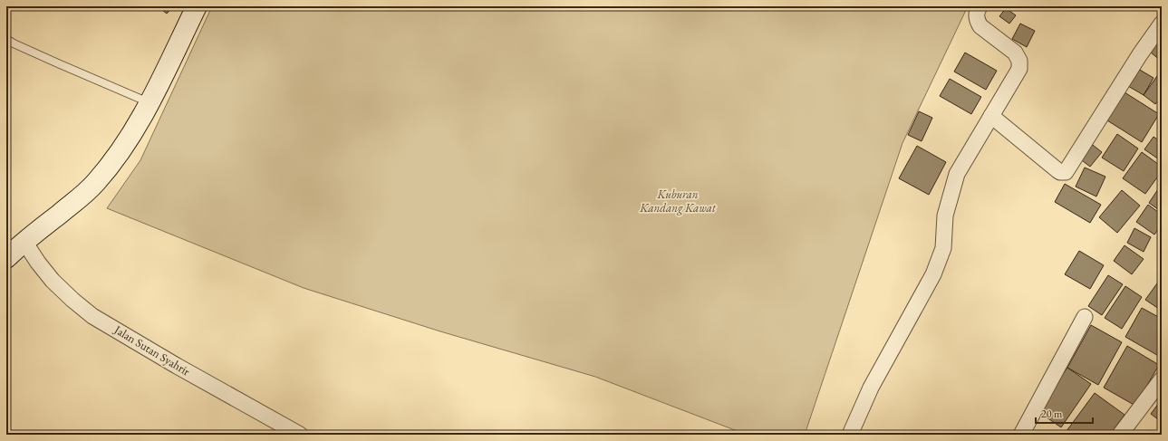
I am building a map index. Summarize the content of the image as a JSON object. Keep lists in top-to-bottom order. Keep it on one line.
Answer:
{"streets":{"street":["Jalan Sutan Syahrir"]},"parks":["Kuburan Kandang Kawat"],"scale_bar":"20 m"}
